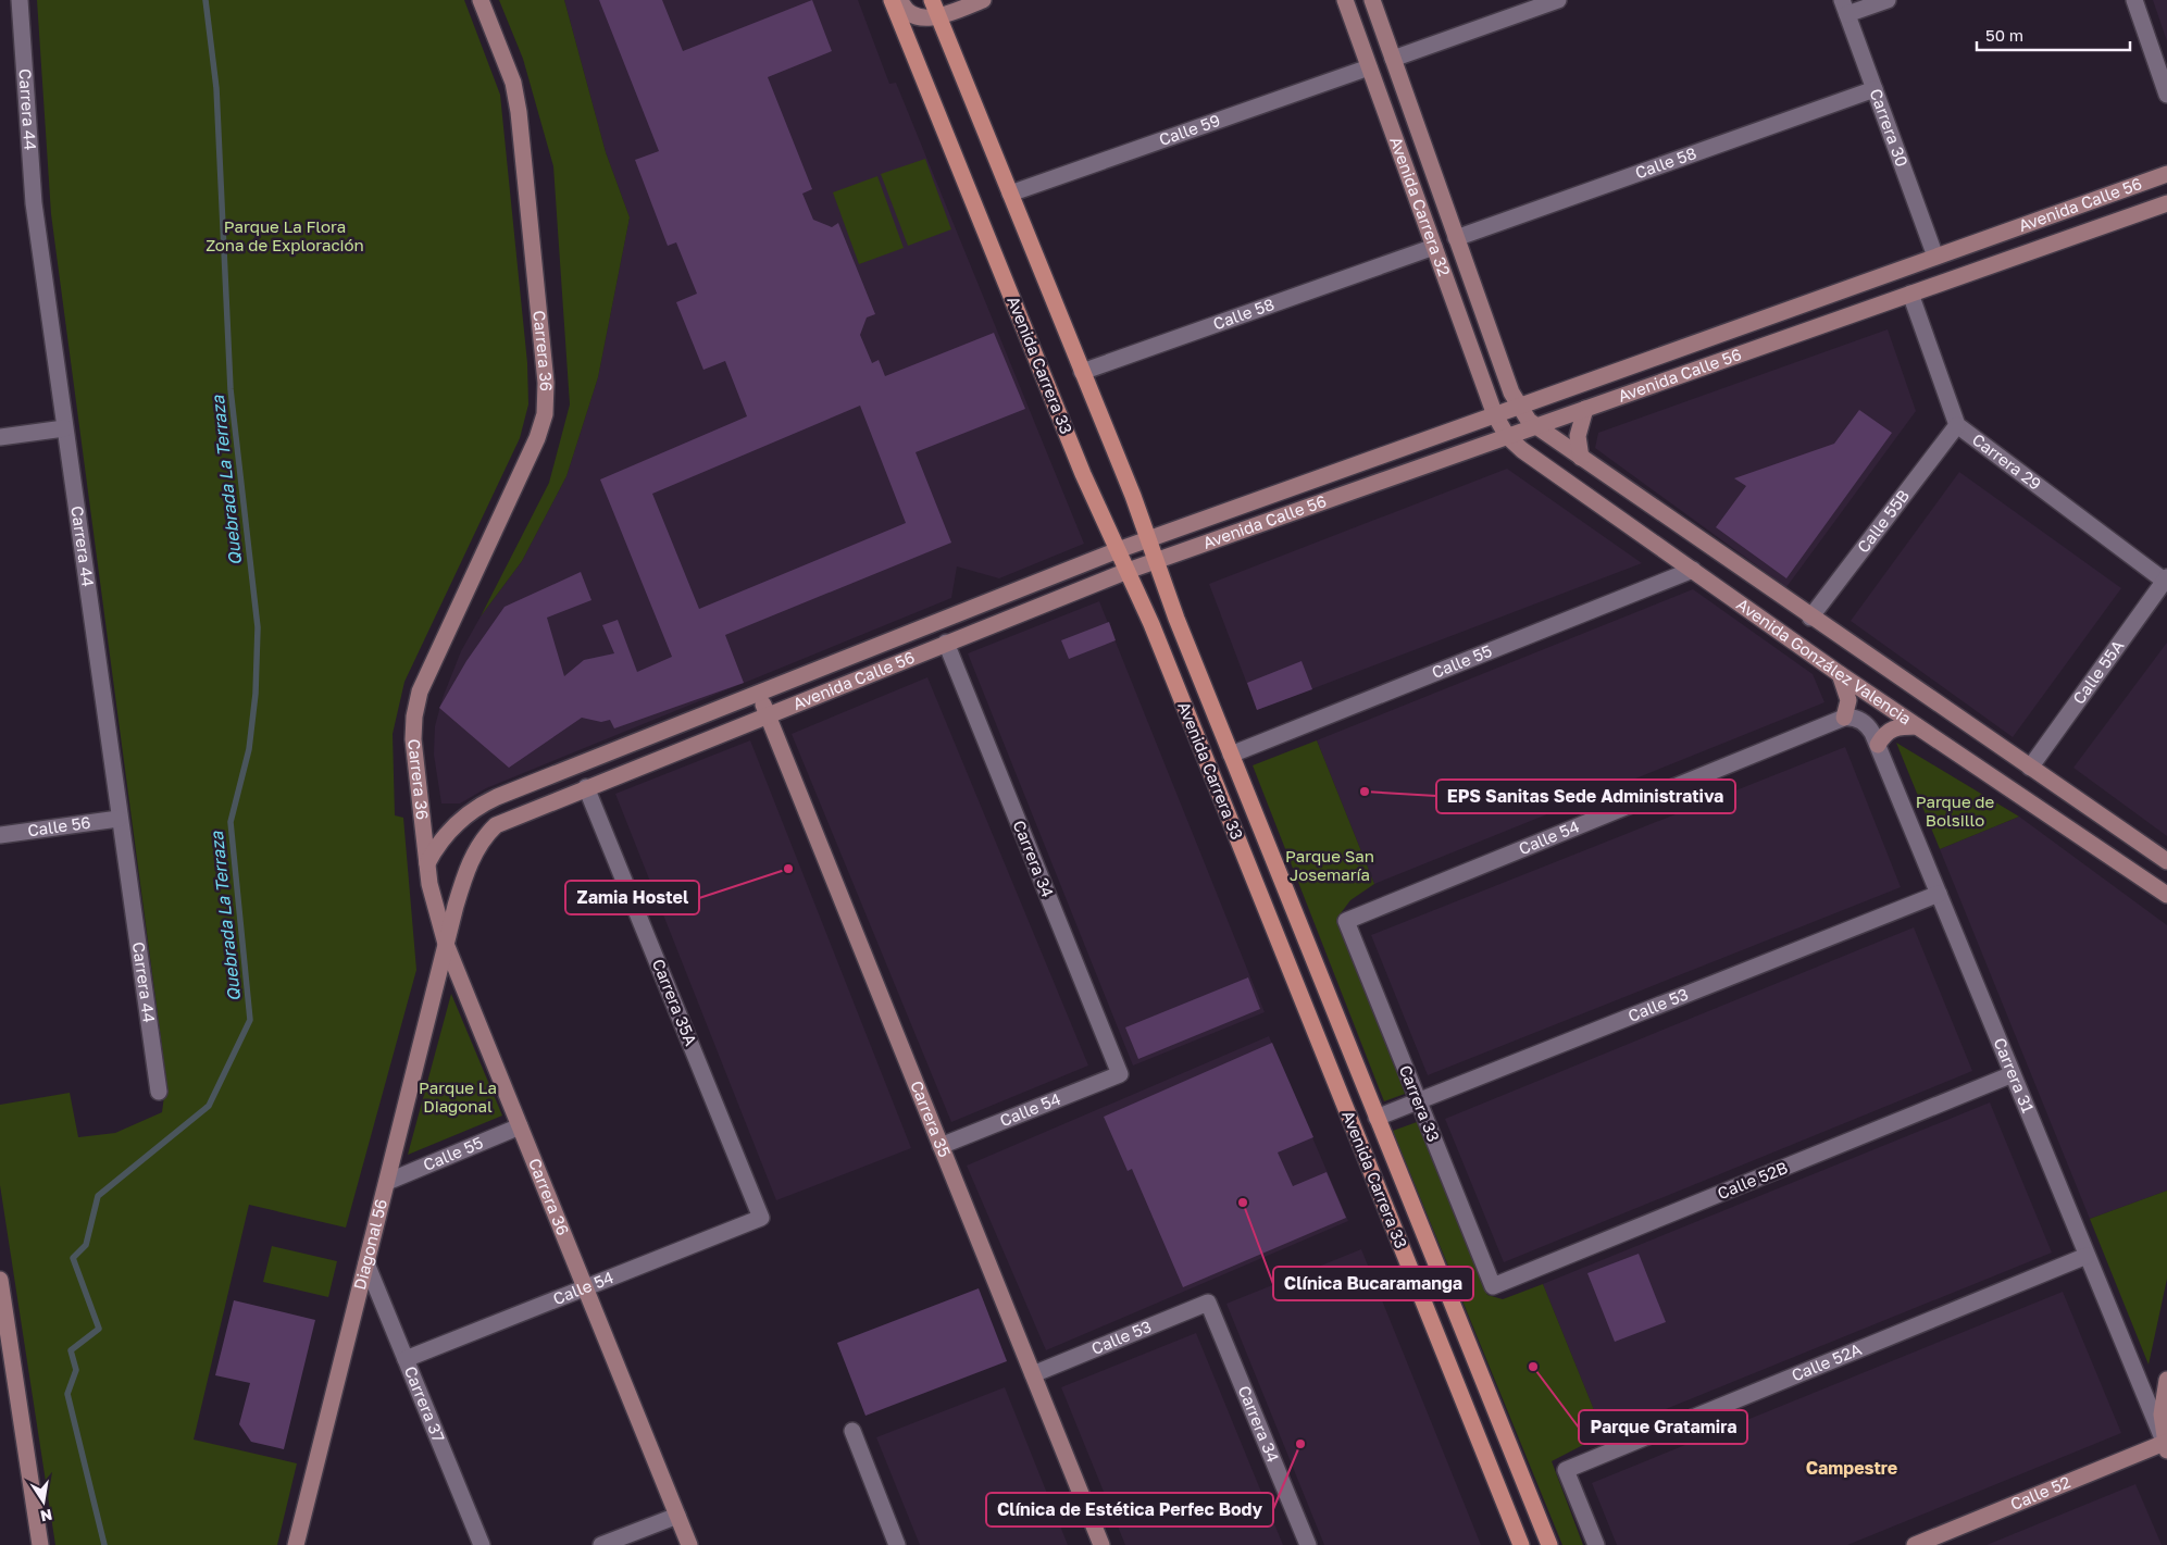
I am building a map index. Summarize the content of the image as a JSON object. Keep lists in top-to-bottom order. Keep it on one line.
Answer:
{"streets":{"main road":["Avenida Carrera 33"],"street":["Carrera 44","Carrera 30","Calle 59","Calle 58","Avenida Calle 56","Avenida Carrera 32","Carrera 36","Carrera 29","Calle 55B","Calle 55","Avenida González Valencia","Calle 55A","Calle 56","Calle 54","Carrera 34","Carrera 35A","Calle 53","Carrera 31","Carrera 33","Carrera 35","Calle 52B","Diagonal 56","Calle 52A","Carrera 37","Calle 52"]},"crossings":[["Carrera 44","Calle 56"],["Carrera 30","Calle 58"],["Carrera 30","Avenida Calle 56"],["Calle 59","Avenida Carrera 32"],["Calle 59","Avenida Carrera 33"],["Calle 58","Avenida Carrera 32"],["Calle 58","Avenida Carrera 33"],["Avenida Calle 56","Avenida Carrera 32"],["Avenida Calle 56","Carrera 36"],["Avenida Calle 56","Avenida Carrera 33"],["Avenida Calle 56","Carrera 29"],["Avenida Calle 56","Avenida González Valencia"],["Avenida Calle 56","Carrera 34"],["Avenida Calle 56","Carrera 35A"],["Avenida Calle 56","Carrera 35"],["Avenida Calle 56","Diagonal 56"],["Avenida Carrera 32","Avenida González Valencia"],["Carrera 36","Calle 55"],["Carrera 36","Calle 54"],["Carrera 36","Diagonal 56"],["Avenida Carrera 33","Calle 55"],["Avenida Carrera 33","Calle 53"],["Carrera 29","Calle 55B"],["Carrera 29","Calle 55A"],["Calle 55B","Avenida González Valencia"],["Calle 55","Avenida González Valencia"],["Calle 55","Diagonal 56"],["Avenida González Valencia","Calle 55A"],["Calle 54","Carrera 34"],["Calle 54","Carrera 35A"],["Calle 54","Carrera 31"],["Calle 54","Carrera 33"],["Calle 54","Carrera 35"],["Calle 54","Carrera 37"],["Carrera 34","Calle 53"],["Calle 53","Carrera 31"],["Calle 53","Carrera 33"],["Calle 53","Carrera 35"],["Carrera 31","Calle 52B"],["Carrera 31","Calle 52A"],["Carrera 31","Calle 52"],["Carrera 33","Calle 52B"],["Diagonal 56","Carrera 37"]],"districts":["Campestre"],"water":["Quebrada La Terraza"],"parks":["Parque La Flora Zona de Exploración","Parque de Bolsillo","Parque San Josemaría","Parque La Diagonal"],"places":["EPS Sanitas Sede Administrativa","Zamia Hostel","Clínica Bucaramanga","Parque Gratamira","Clínica de Estética Perfec Body"],"scale_bar":"50 m","north":"bottom"}
